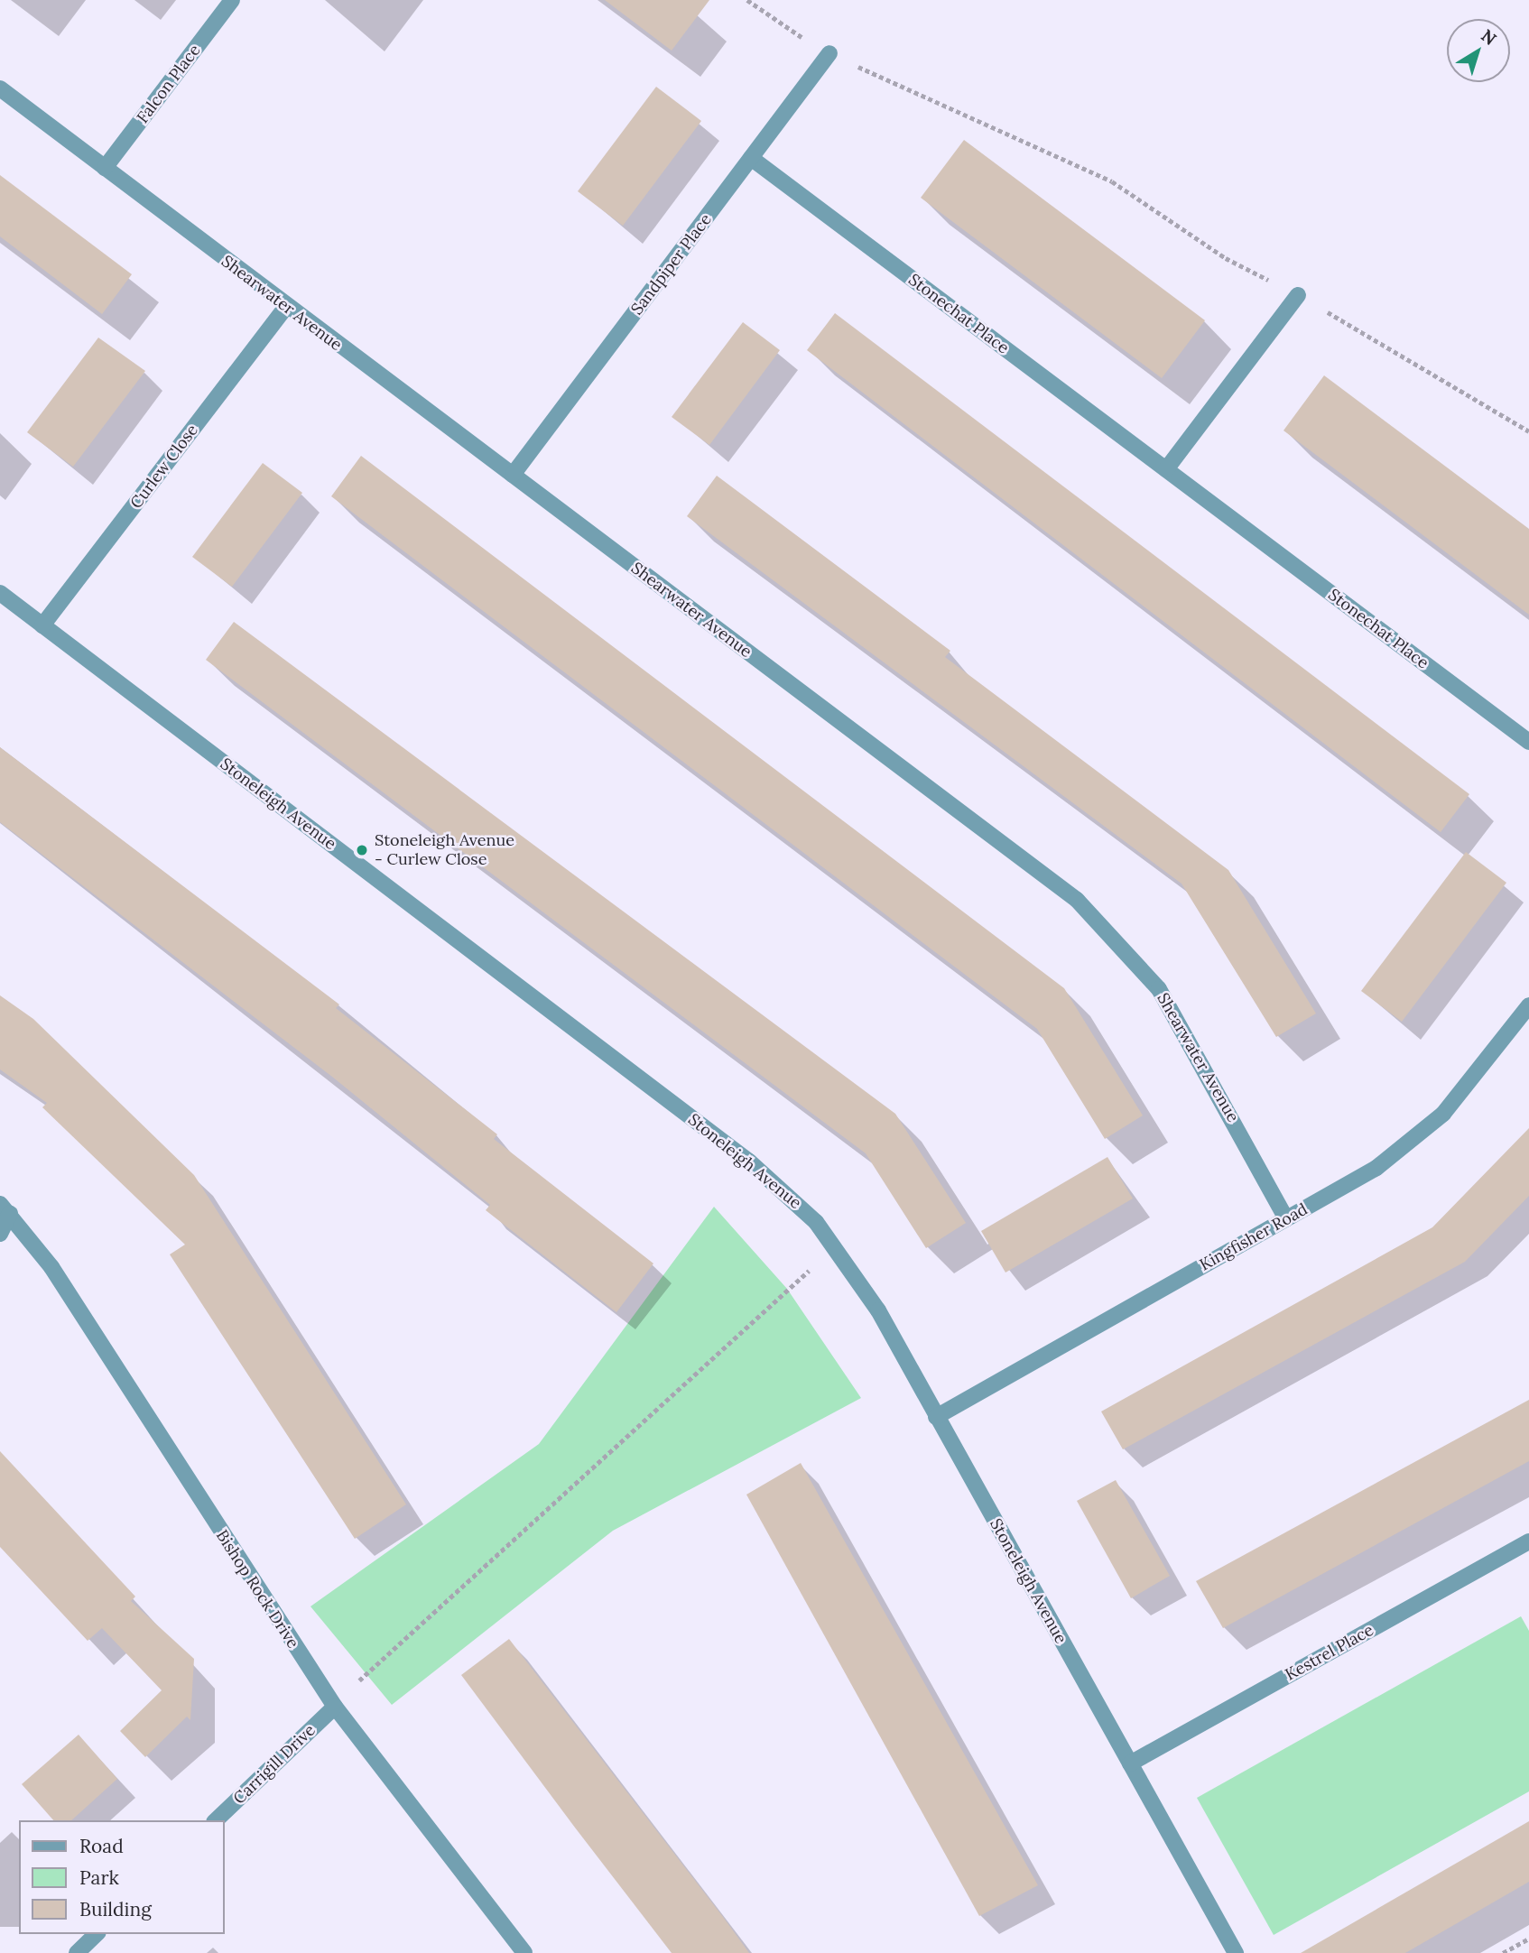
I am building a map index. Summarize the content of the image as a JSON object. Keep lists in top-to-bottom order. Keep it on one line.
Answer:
{"streets":{"street":["Falcon Place","Sandpiper Place","Shearwater Avenue","Stonechat Place","Curlew Close","Stoneleigh Avenue","Kingfisher Road","Bishop Rock Drive","Kestrel Place","Carrigill Drive"]},"crossings":[["Falcon Place","Shearwater Avenue"],["Sandpiper Place","Shearwater Avenue"],["Sandpiper Place","Stonechat Place"],["Shearwater Avenue","Curlew Close"],["Shearwater Avenue","Kingfisher Road"],["Curlew Close","Stoneleigh Avenue"],["Stoneleigh Avenue","Kingfisher Road"],["Stoneleigh Avenue","Kestrel Place"],["Bishop Rock Drive","Carrigill Drive"]],"places":["Stoneleigh Avenue - Curlew Close"],"legend":["Road","Park","Building"],"north":"top right"}
